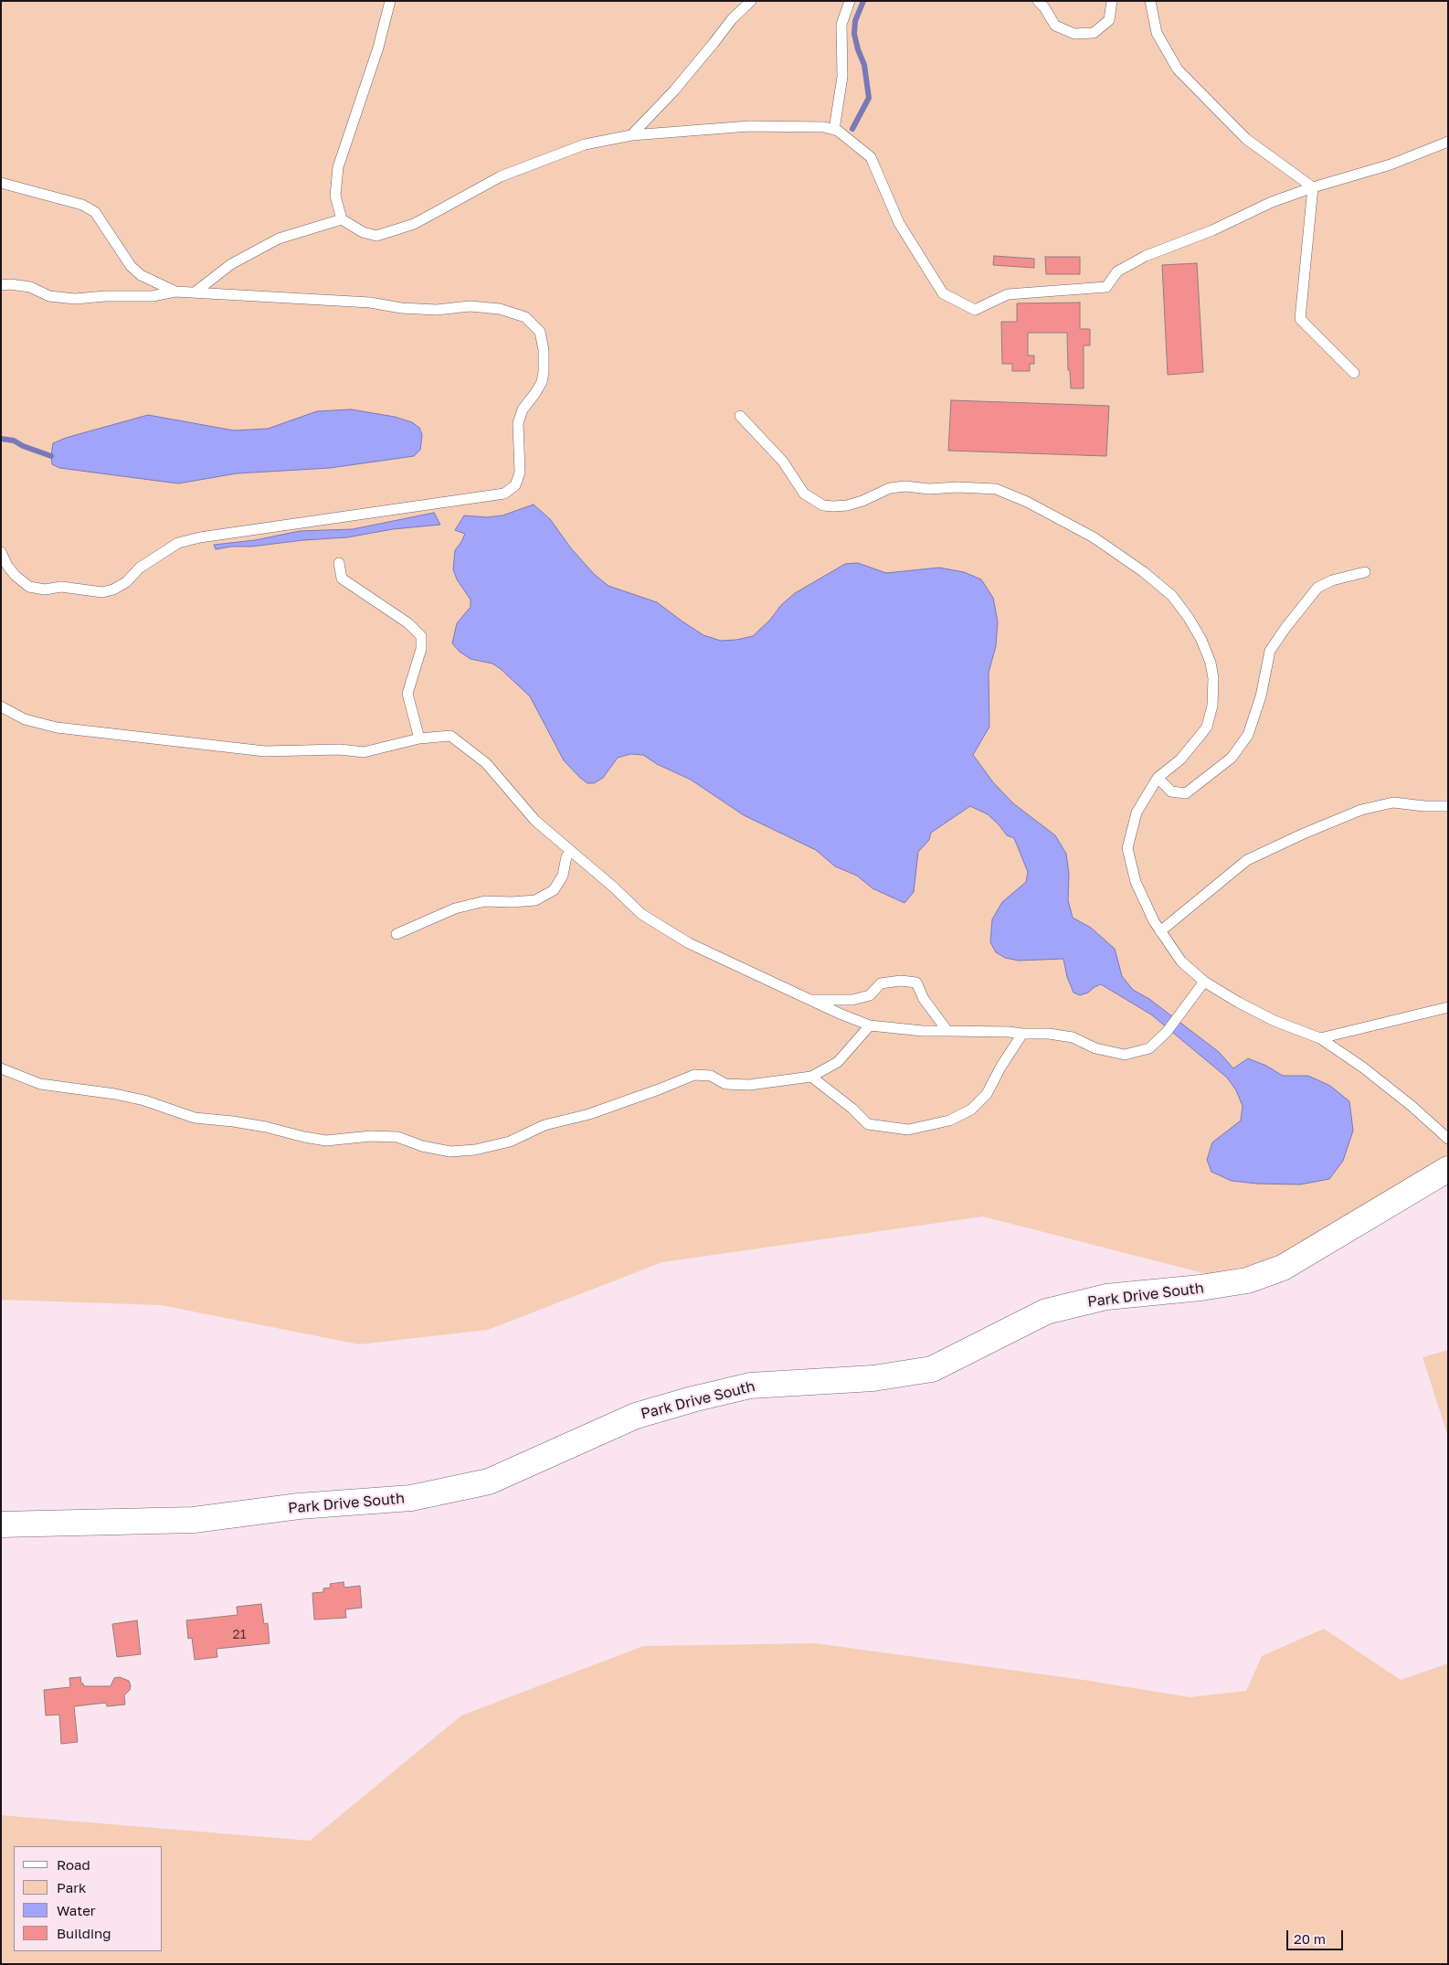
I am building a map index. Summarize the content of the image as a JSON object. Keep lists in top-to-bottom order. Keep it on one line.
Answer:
{"streets":{"street":["Park Drive South"]},"house_numbers":["21"],"legend":["Road","Park","Water","Building"],"scale_bar":"20 m"}
